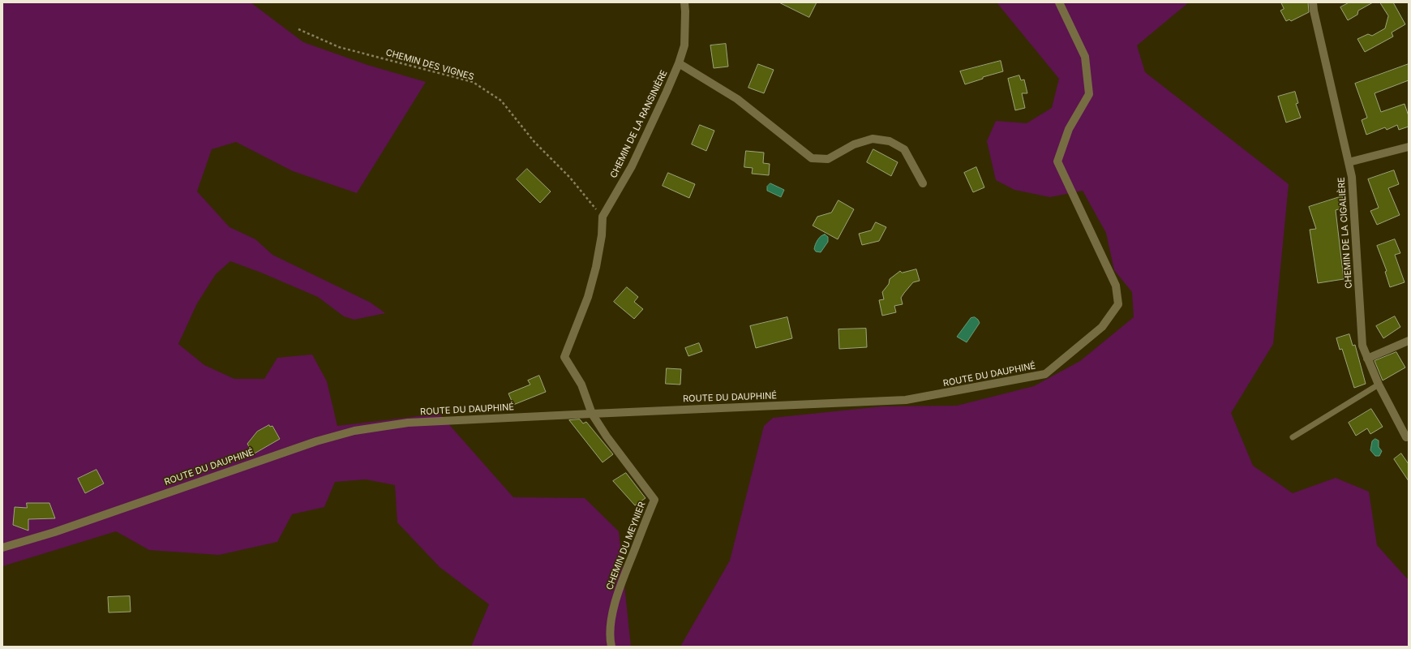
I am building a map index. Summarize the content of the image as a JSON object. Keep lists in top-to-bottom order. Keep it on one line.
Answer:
{"streets":{"street":["CHEMIN DE LA RANSINIÈRE","CHEMIN DE LA CIGALIÈRE","ROUTE DU DAUPHINÉ","CHEMIN DU MEYNIER"],"path":["CHEMIN DES VIGNES"]},"crossings":[["CHEMIN DES VIGNES","CHEMIN DE LA RANSINIÈRE"],["CHEMIN DE LA RANSINIÈRE","ROUTE DU DAUPHINÉ"],["CHEMIN DE LA RANSINIÈRE","CHEMIN DU MEYNIER"],["ROUTE DU DAUPHINÉ","CHEMIN DU MEYNIER"]]}
